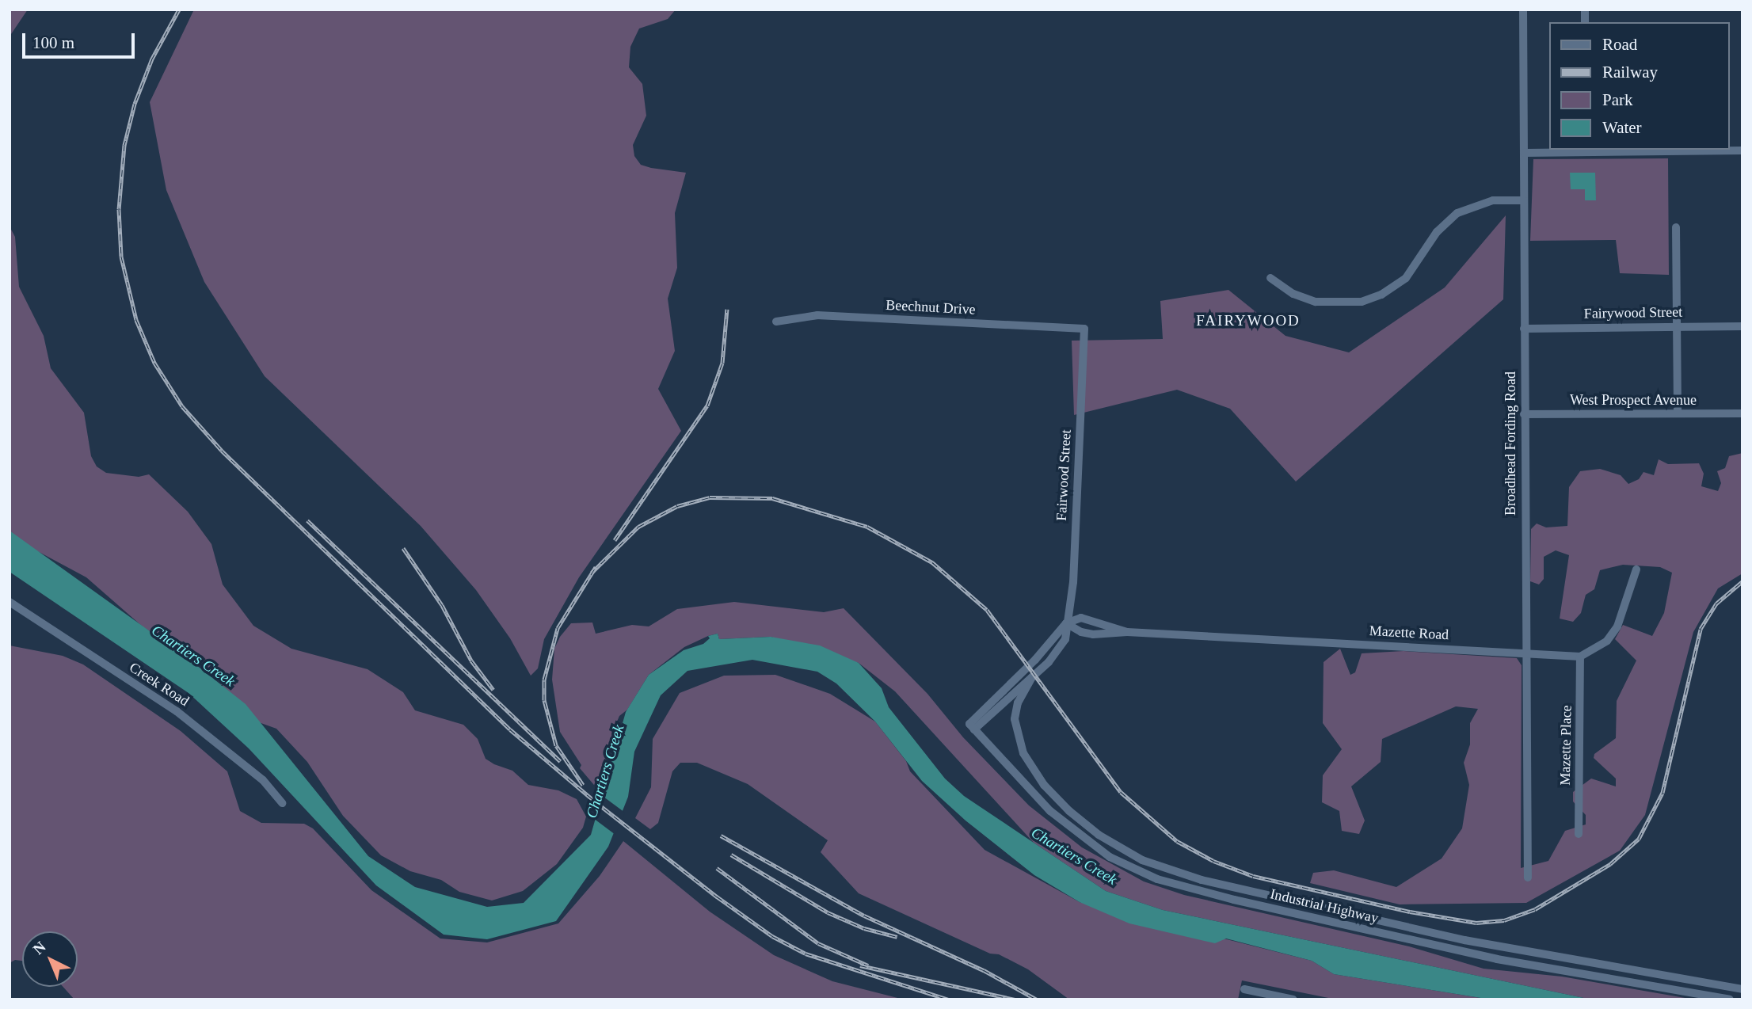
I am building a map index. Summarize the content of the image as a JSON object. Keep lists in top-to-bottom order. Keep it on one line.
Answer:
{"streets":{"street":["Beechnut Drive","Fairywood Street","West Prospect Avenue","Broadhead Fording Road","Fairwood Street","Mazette Road","Creek Road","Mazette Place","Industrial Highway"]},"crossings":[["Beechnut Drive","Fairwood Street"],["Fairywood Street","Broadhead Fording Road"],["West Prospect Avenue","Broadhead Fording Road"],["Broadhead Fording Road","Mazette Road"],["Fairwood Street","Mazette Road"],["Fairwood Street","Industrial Highway"],["Mazette Road","Mazette Place"]],"districts":["FAIRYWOOD"],"water":["Chartiers Creek"],"legend":["Road","Railway","Park","Water"],"scale_bar":"100 m","north":"top left"}
